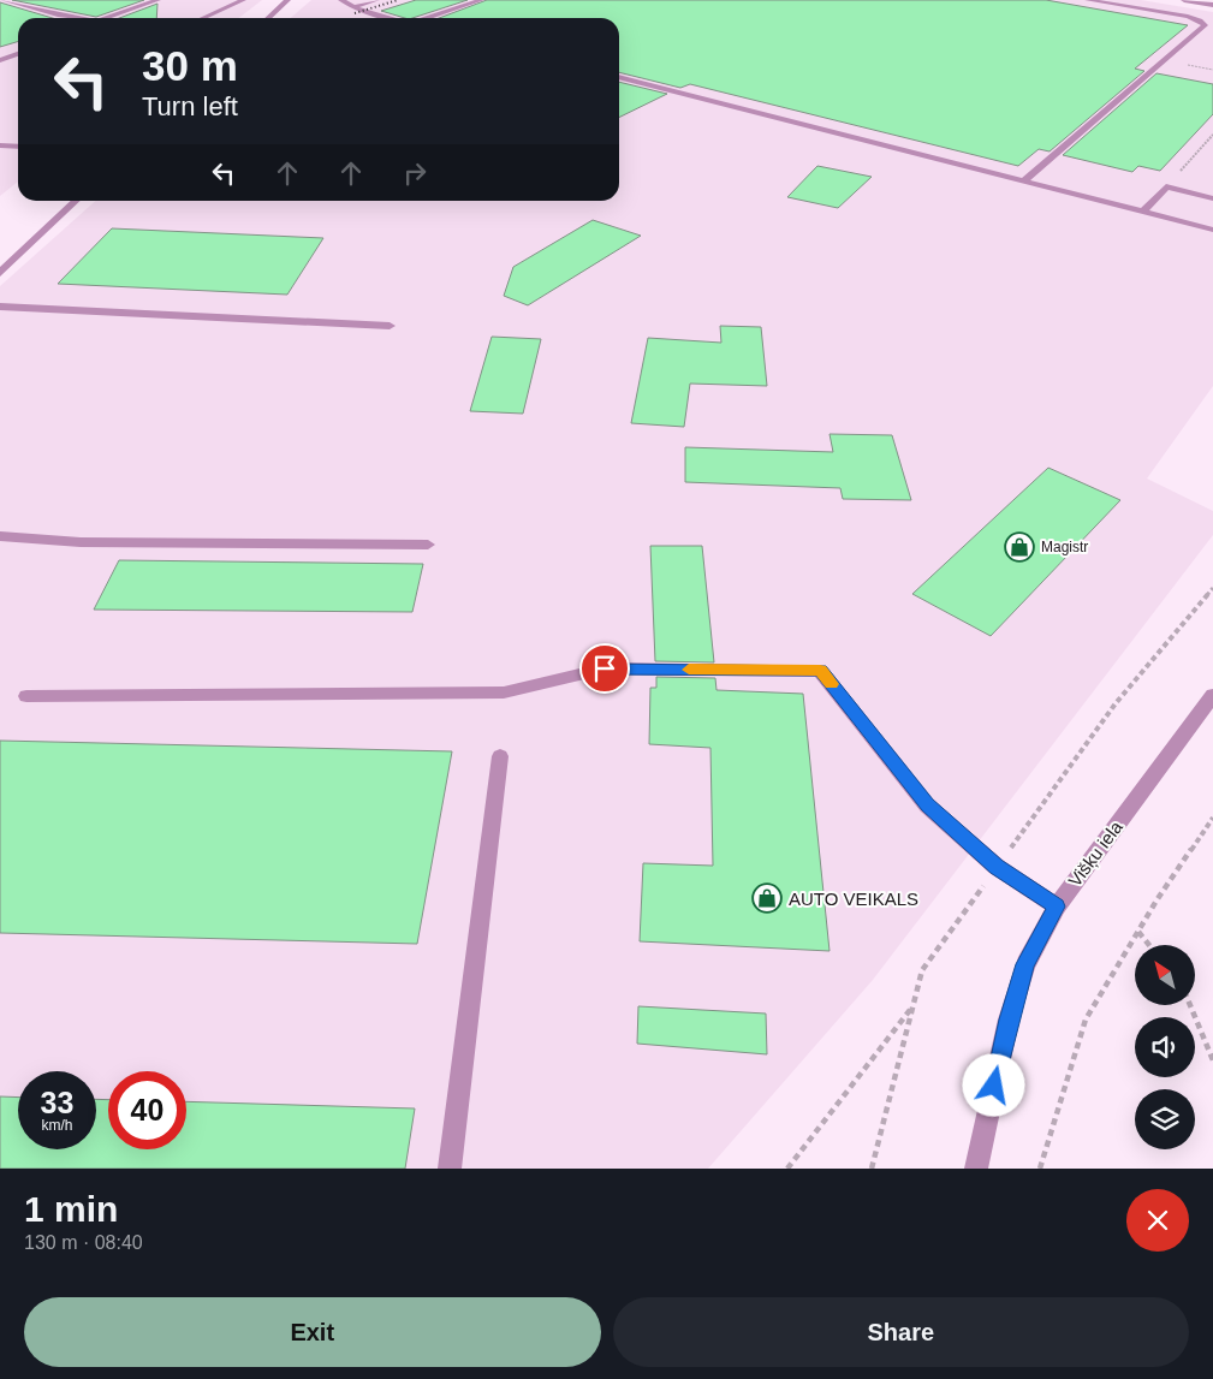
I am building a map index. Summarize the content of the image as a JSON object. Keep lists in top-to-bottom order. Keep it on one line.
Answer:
{"streets":{"street":["Višķu iela"]},"places":{"shop":["Magistr","AUTO VEIKALS"]},"north":"top left","page":{"turn":["30 m","Turn left"],"speed":"33 km/h","limit":"40","heading":["1 min","130 m · 08:40"],"buttons":["Exit","Share"]}}
